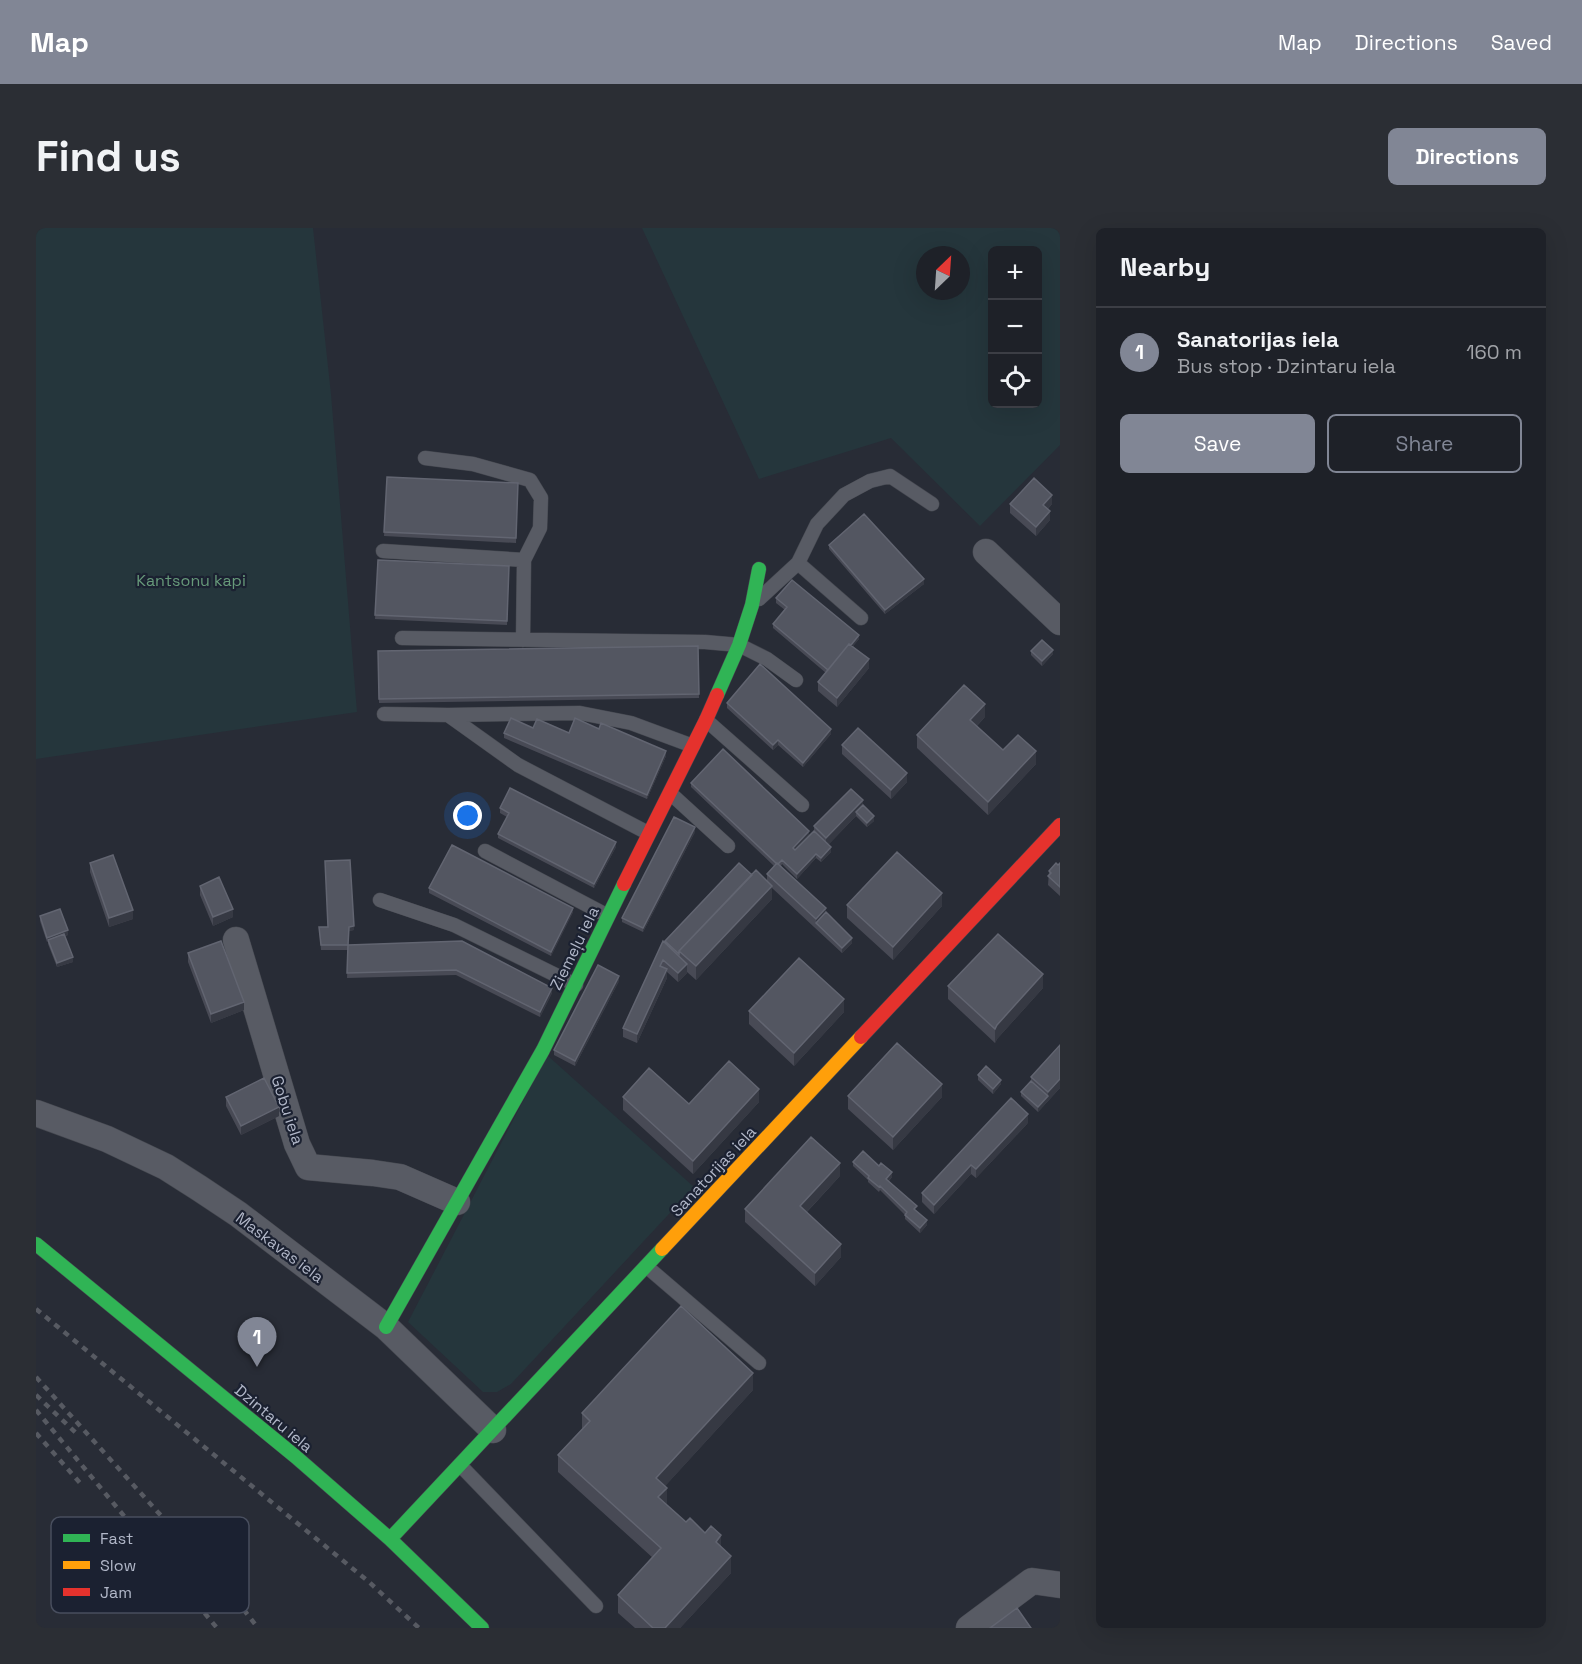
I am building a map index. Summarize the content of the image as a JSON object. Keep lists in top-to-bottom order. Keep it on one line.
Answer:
{"streets":{"street":["Ziemeļu iela","Gobu iela","Sanatorijas iela","Maskavas iela","Dzintaru iela"]},"crossings":[["Ziemeļu iela","Gobu iela"],["Ziemeļu iela","Maskavas iela"],["Sanatorijas iela","Maskavas iela"],["Sanatorijas iela","Dzintaru iela"]],"parks":["Kantsonu kapi"],"legend":["Fast","Slow","Jam"],"north":"top right","page":{"header":"Map","nav":["Map","Directions","Saved"],"buttons":["Directions",["Save","Share"]],"title":"Find us","heading":"Nearby","map_buttons":["+","−"],"list":[{"mark":"1","name":"Sanatorijas iela","note":"Bus stop · Dzintaru iela","value":"160 m"}],"pins":"1"}}
